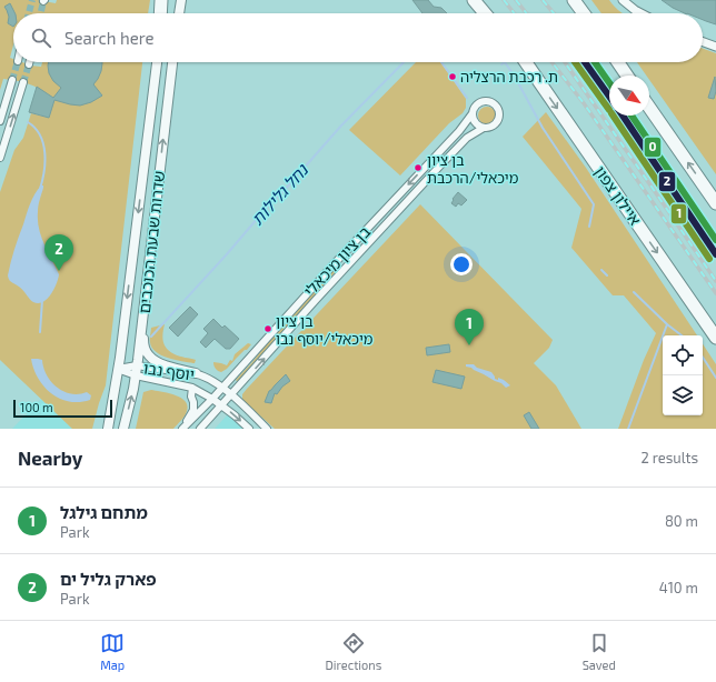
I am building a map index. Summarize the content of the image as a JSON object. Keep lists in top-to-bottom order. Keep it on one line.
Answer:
{"streets":{"highway":["איילון צפון"],"main road":["שדרות שבעת הכוכבים"],"street":["בן ציון מיכאלי","יוסף נבו"]},"crossings":[["שדרות שבעת הכוכבים","יוסף נבו"],["בן ציון מיכאלי","יוסף נבו"]],"water":["נחל גלילות"],"places":["ת. רכבת הרצליה","בן ציון מיכאלי/הרכבת","בן ציון מיכאלי/יוסף נבו"],"lines":["rail line 2","transit line 1","transit line 0"],"scale_bar":"100 m","north":"bottom right","page":{"search":"Search here","pins":["2","1"],"scale":"100 m","heading":["Nearby","2 results"],"list":[{"mark":"1","name":"מתחם גילגל","note":"Park","value":"80 m"},{"mark":"2","name":"פארק גליל ים","note":"Park","value":"410 m"}],"nav":["Map","Directions","Saved"]}}
